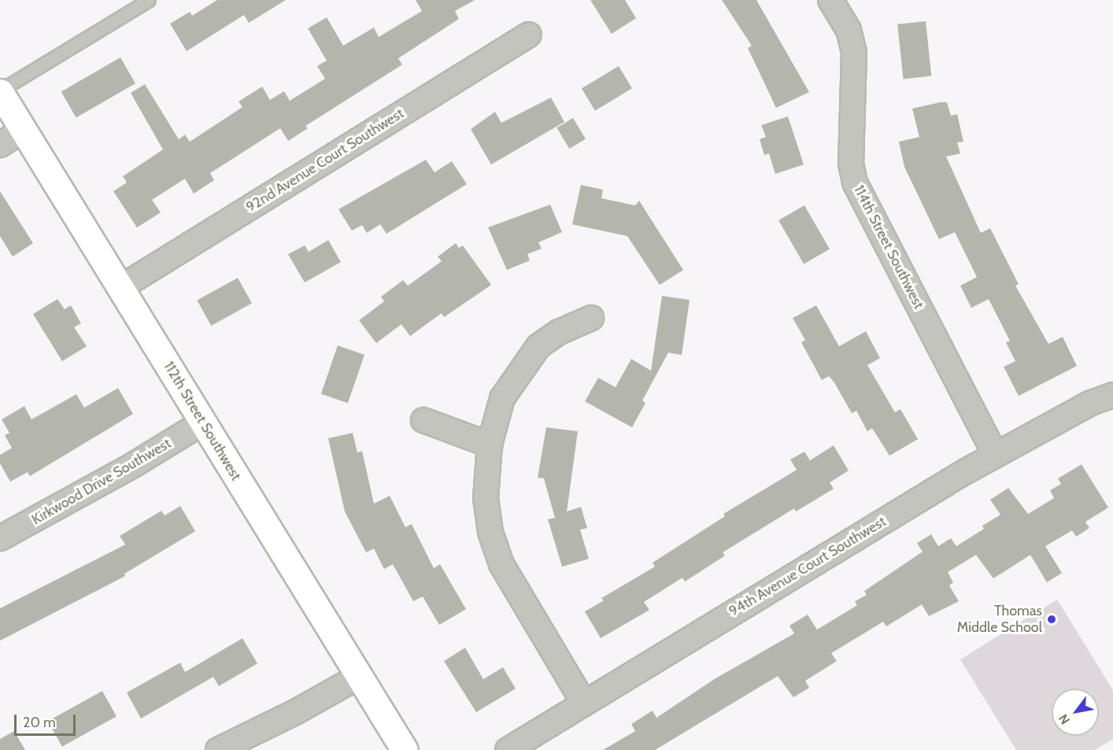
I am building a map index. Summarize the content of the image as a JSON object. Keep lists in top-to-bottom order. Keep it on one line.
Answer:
{"streets":{"street":["92nd Avenue Court Southwest","114th Street Southwest","112th Street Southwest","Kirkwood Drive Southwest","94th Avenue Court Southwest"]},"crossings":[["92nd Avenue Court Southwest","112th Street Southwest"],["114th Street Southwest","94th Avenue Court Southwest"],["112th Street Southwest","Kirkwood Drive Southwest"]],"places":["Thomas Middle School"],"scale_bar":"20 m","north":"bottom left"}
